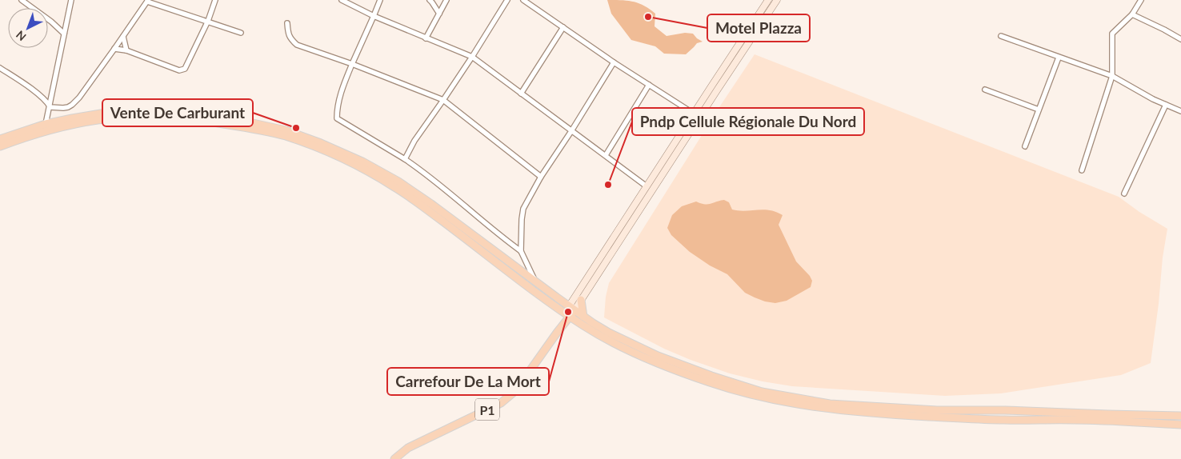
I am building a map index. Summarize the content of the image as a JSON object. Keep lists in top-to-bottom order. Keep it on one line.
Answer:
{"streets":{"main road":["P1"]},"places":["Motel Plazza","Vente De Carburant","Pndp Cellule Régionale Du Nord","Carrefour De La Mort"],"north":"bottom left"}
